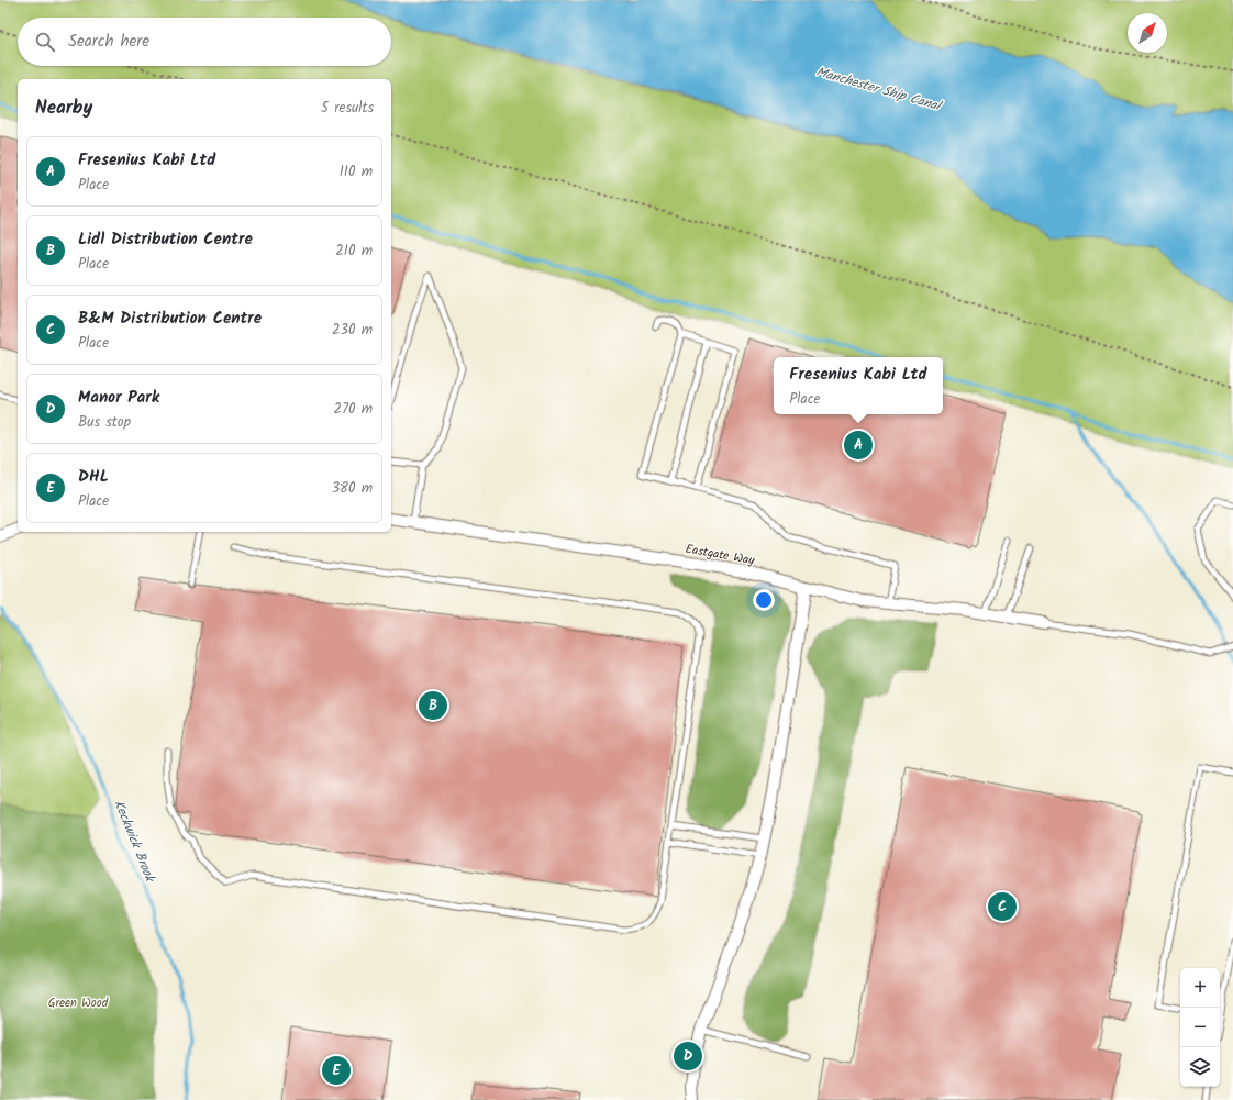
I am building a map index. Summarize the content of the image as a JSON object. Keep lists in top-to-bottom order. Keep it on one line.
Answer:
{"streets":{"street":["Eastgate Way"]},"water":["Manchester Ship Canal","Keckwick Brook"],"parks":["Green Wood"],"north":"top right","page":{"search":"Search here","heading":["Nearby","5 results"],"list":[{"mark":"A","name":"Fresenius Kabi Ltd","note":"Place","value":"110 m"},{"mark":"B","name":"Lidl Distribution Centre","note":"Place","value":"210 m"},{"mark":"C","name":"B&M Distribution Centre","note":"Place","value":"230 m"},{"mark":"D","name":"Manor Park","note":"Bus stop","value":"270 m"},{"mark":"E","name":"DHL","note":"Place","value":"380 m"}],"popup":["Fresenius Kabi Ltd","Place"],"pins":["A","B","C","D","E"],"map_buttons":["+","−"]}}
